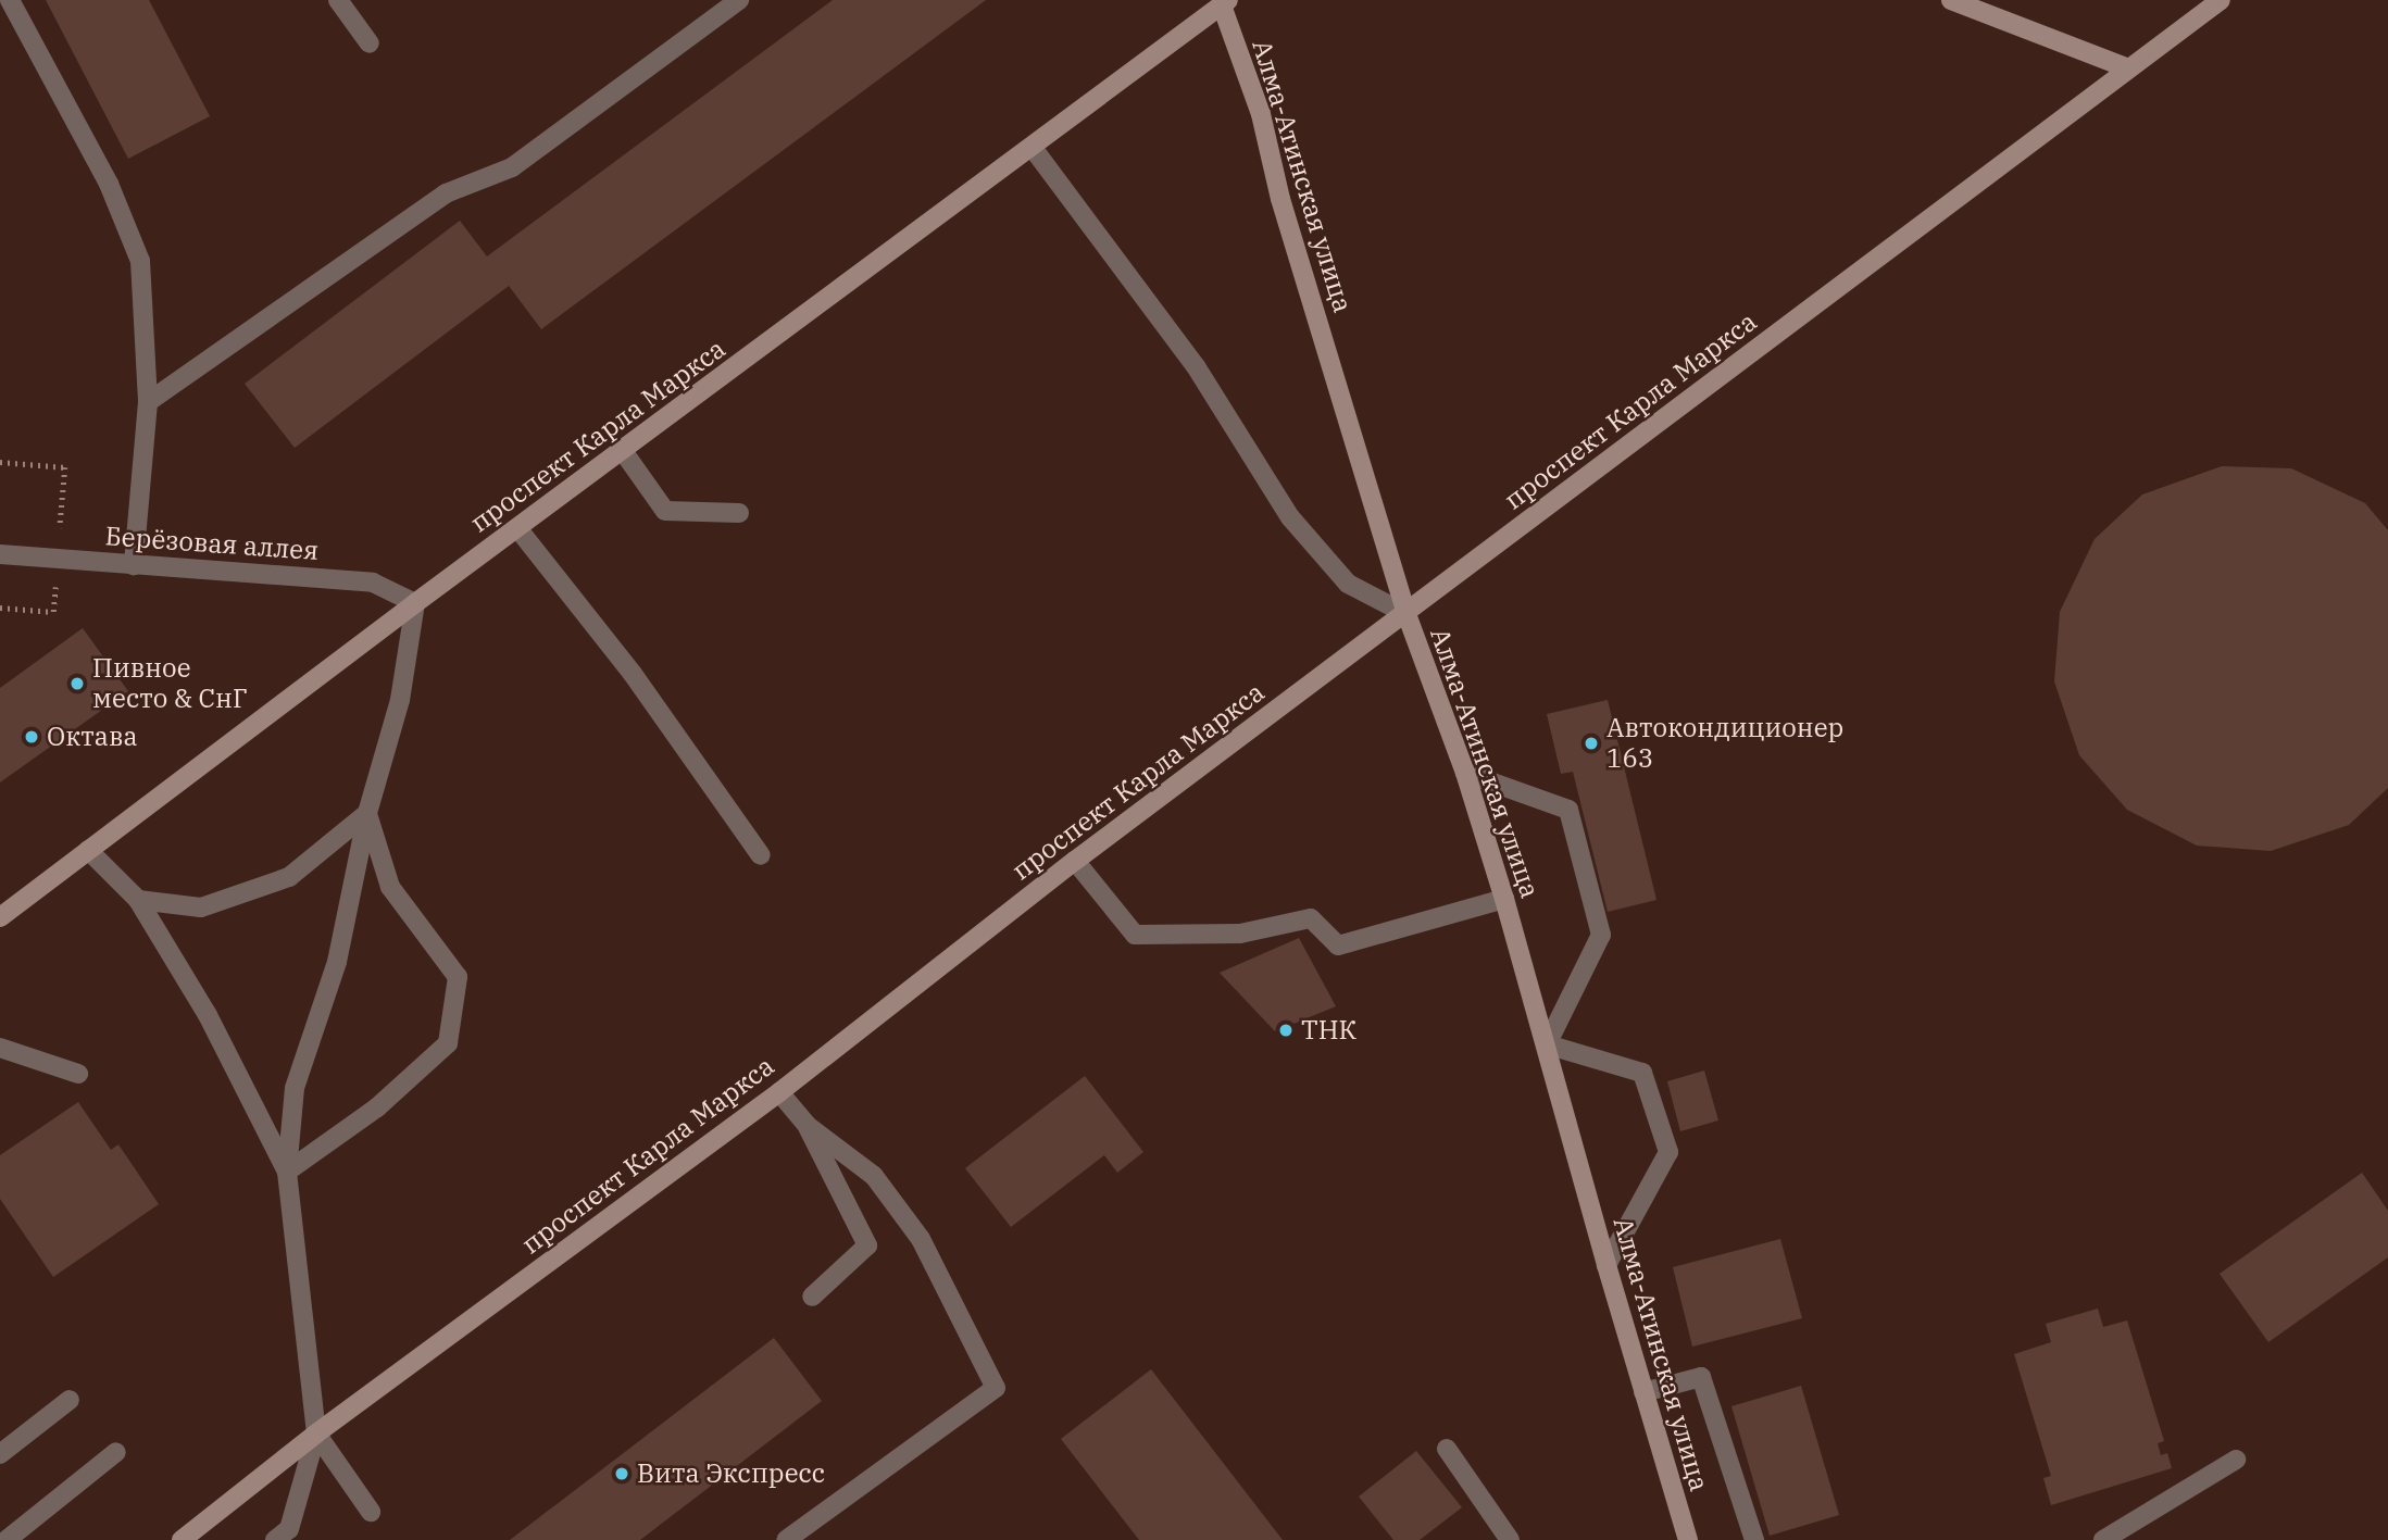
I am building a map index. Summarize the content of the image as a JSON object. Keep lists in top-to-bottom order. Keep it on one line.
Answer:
{"streets":{"main road":["Алма-Атинская улица","проспект Карла Маркса"],"street":["Берёзовая аллея"]},"crossings":[["Алма-Атинская улица","проспект Карла Маркса"],["проспект Карла Маркса","Берёзовая аллея"]],"places":["Пивное место & СнГ","Октава","Автокондиционер 163","ТНК","Вита Экспресс"]}
